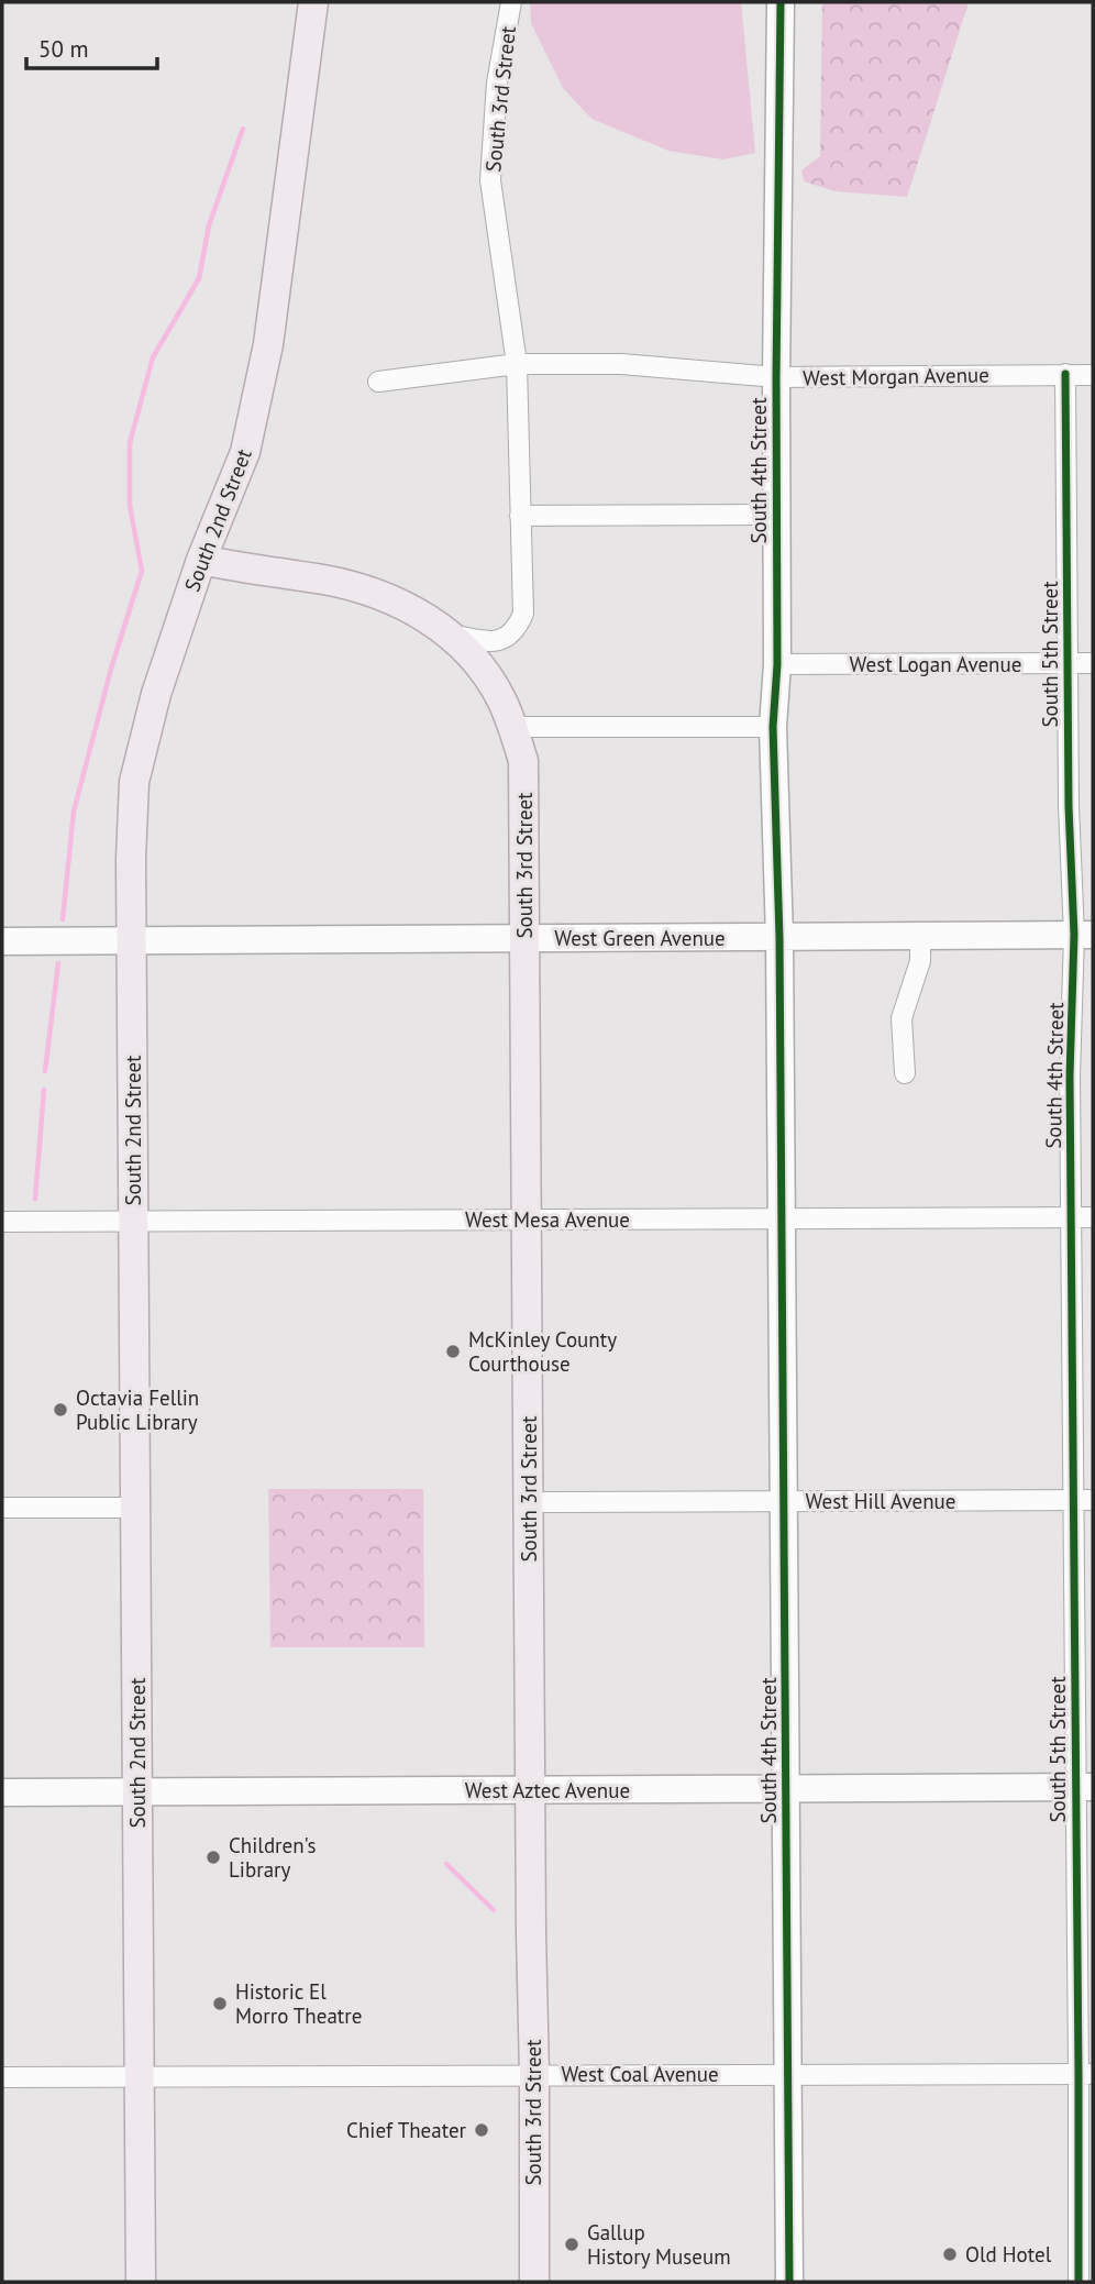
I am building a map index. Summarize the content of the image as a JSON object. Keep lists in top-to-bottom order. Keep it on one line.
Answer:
{"streets":{"main road":["South 3rd Street","South 2nd Street"],"street":["West Morgan Avenue","South 4th Street","South 5th Street","West Logan Avenue","West Green Avenue","West Mesa Avenue","West Hill Avenue","West Aztec Avenue","West Coal Avenue"]},"crossings":[["South 3rd Street","West Morgan Avenue"],["South 3rd Street","West Green Avenue"],["South 3rd Street","West Mesa Avenue"],["South 3rd Street","West Hill Avenue"],["South 3rd Street","West Aztec Avenue"],["South 3rd Street","West Coal Avenue"],["West Morgan Avenue","South 4th Street"],["West Morgan Avenue","South 5th Street"],["South 4th Street","South 5th Street"],["South 4th Street","West Logan Avenue"],["South 4th Street","West Green Avenue"],["South 4th Street","West Mesa Avenue"],["South 4th Street","West Hill Avenue"],["South 4th Street","West Aztec Avenue"],["South 4th Street","West Coal Avenue"],["South 2nd Street","West Green Avenue"],["South 2nd Street","West Mesa Avenue"],["South 2nd Street","West Aztec Avenue"],["South 2nd Street","West Coal Avenue"],["South 5th Street","West Logan Avenue"],["South 5th Street","West Green Avenue"],["South 5th Street","West Mesa Avenue"],["South 5th Street","West Hill Avenue"],["South 5th Street","West Aztec Avenue"],["South 5th Street","West Coal Avenue"]],"places":["McKinley County Courthouse","Octavia Fellin Public Library","Children's Library","Historic El Morro Theatre","Chief Theater","Gallup History Museum","Old Hotel"],"scale_bar":"50 m"}
